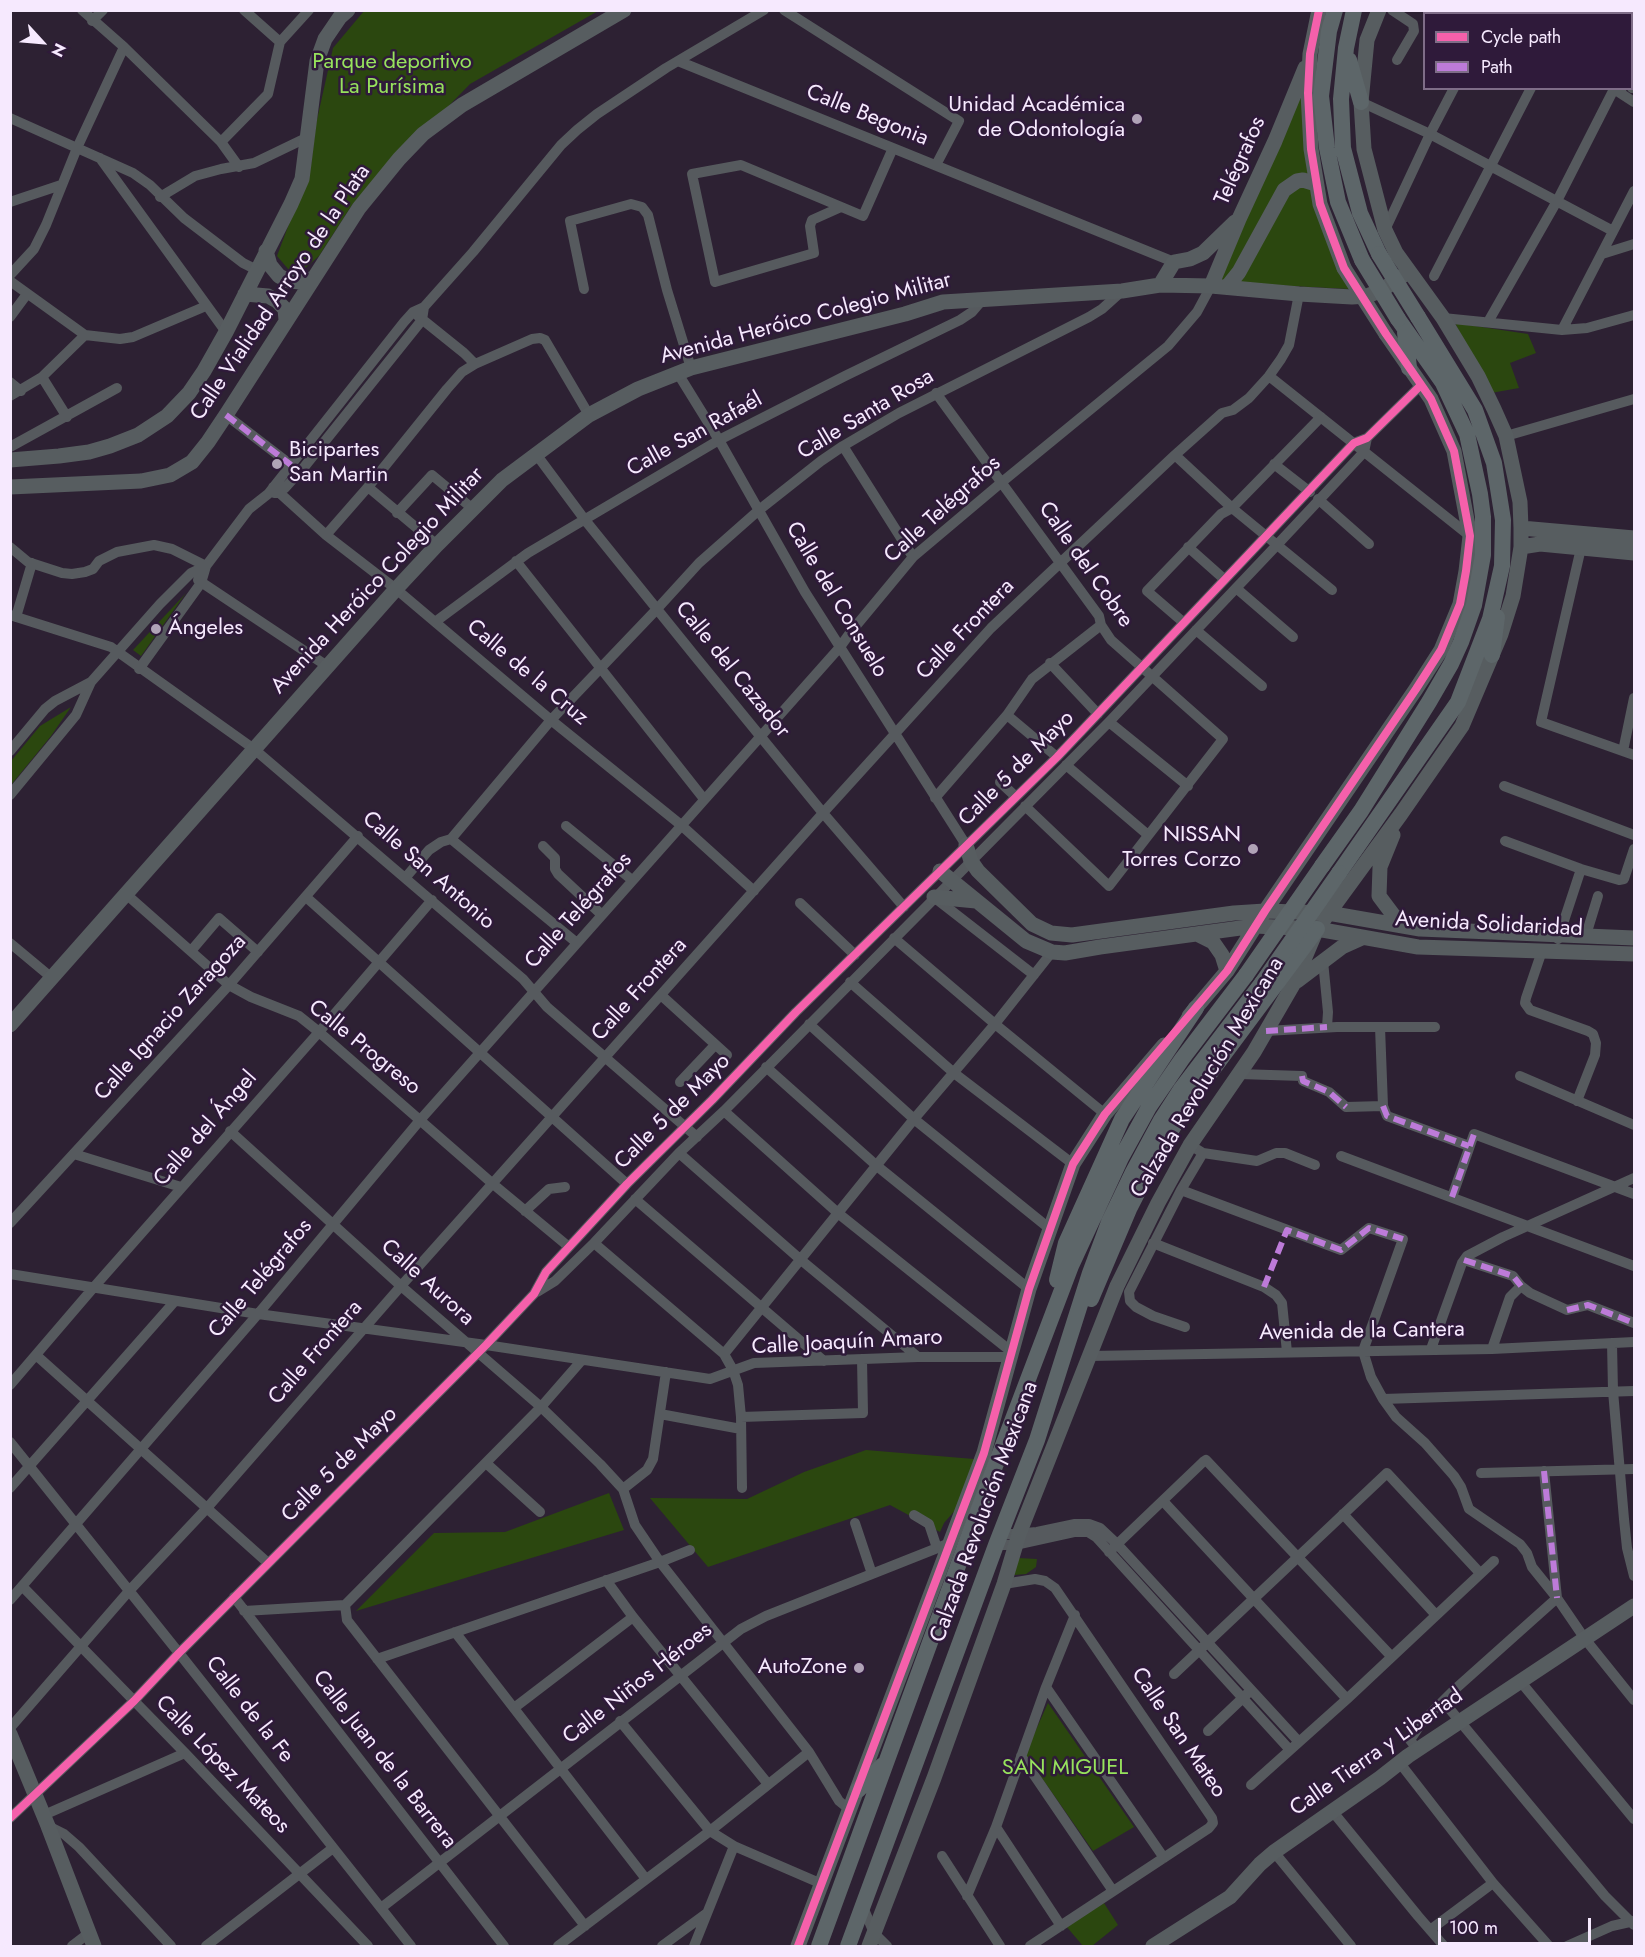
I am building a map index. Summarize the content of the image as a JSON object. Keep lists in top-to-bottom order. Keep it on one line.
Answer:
{"streets":{"main road":["Calzada Revolución Mexicana"],"street":["Calle Begonia","Telégrafos","Calle Vialidad Arroyo de la Plata","Avenida Heróico Colegio Militar","Calle Santa Rosa","Calle San Rafaél","Calle Telégrafos","Calle del Cobre","Calle del Consuelo","Calle Frontera","Calle del Cazador","Calle de la Cruz","Calle 5 de Mayo","Calle San Antonio","Avenida Solidaridad","Calle Ignacio Zaragoza","Calle Progreso","Calle del Ángel","Calle Aurora","Avenida de la Cantera","Calle Joaquín Amaro","Calle Niños Héroes","Calle de la Fe","Calle San Mateo","Calle Tierra y Libertad","Calle Juan de la Barrera","Calle López Mateos"]},"crossings":[["Telégrafos","Avenida Heróico Colegio Militar"],["Telégrafos","Calle Telégrafos"],["Telégrafos","Calzada Revolución Mexicana"],["Avenida Heróico Colegio Militar","Calle Santa Rosa"],["Avenida Heróico Colegio Militar","Calle San Rafaél"],["Avenida Heróico Colegio Militar","Calle Telégrafos"],["Avenida Heróico Colegio Militar","Calle del Consuelo"],["Avenida Heróico Colegio Militar","Calle Frontera"],["Avenida Heróico Colegio Militar","Calle del Cazador"],["Avenida Heróico Colegio Militar","Calle de la Cruz"],["Avenida Heróico Colegio Militar","Calle San Antonio"],["Avenida Heróico Colegio Militar","Calle Progreso"],["Avenida Heróico Colegio Militar","Calzada Revolución Mexicana"],["Calle Santa Rosa","Calle del Cobre"],["Calle Santa Rosa","Calle del Consuelo"],["Calle Santa Rosa","Calle del Cazador"],["Calle Santa Rosa","Calle de la Cruz"],["Calle Santa Rosa","Calle San Antonio"],["Calle San Rafaél","Calle del Consuelo"],["Calle San Rafaél","Calle del Cazador"],["Calle San Rafaél","Calle de la Cruz"],["Calle Telégrafos","Calle del Cobre"],["Calle Telégrafos","Calle del Consuelo"],["Calle Telégrafos","Calle del Cazador"],["Calle Telégrafos","Calle de la Cruz"],["Calle Telégrafos","Calle San Antonio"],["Calle Telégrafos","Calle Progreso"],["Calle Telégrafos","Calle Aurora"],["Calle Telégrafos","Calle Joaquín Amaro"],["Calle Telégrafos","Calle de la Fe"],["Calle Telégrafos","Calle López Mateos"],["Calle del Cobre","Calle Frontera"],["Calle del Cobre","Calle 5 de Mayo"],["Calle del Consuelo","Calle Frontera"],["Calle del Consuelo","Calle 5 de Mayo"],["Calle del Consuelo","Avenida Solidaridad"],["Calle Frontera","Calle del Cazador"],["Calle Frontera","Calle de la Cruz"],["Calle Frontera","Calle San Antonio"],["Calle Frontera","Calle Progreso"],["Calle Frontera","Calle Aurora"],["Calle Frontera","Calle Joaquín Amaro"],["Calle Frontera","Calle de la Fe"],["Calle Frontera","Calle López Mateos"],["Calle del Cazador","Calle 5 de Mayo"],["Calle 5 de Mayo","Calle San Antonio"],["Calle 5 de Mayo","Avenida Solidaridad"],["Calle 5 de Mayo","Calle Progreso"],["Calle 5 de Mayo","Calzada Revolución Mexicana"],["Calle 5 de Mayo","Calle Aurora"],["Calle 5 de Mayo","Calle Joaquín Amaro"],["Calle 5 de Mayo","Calle de la Fe"],["Calle 5 de Mayo","Calle Juan de la Barrera"],["Calle 5 de Mayo","Calle López Mateos"],["Calle San Antonio","Calle Ignacio Zaragoza"],["Calle San Antonio","Calle del Ángel"],["Avenida Solidaridad","Calzada Revolución Mexicana"],["Calle Ignacio Zaragoza","Calle Progreso"],["Calle Progreso","Calle del Ángel"],["Calzada Revolución Mexicana","Avenida de la Cantera"],["Calzada Revolución Mexicana","Calle Joaquín Amaro"],["Calzada Revolución Mexicana","Calle Niños Héroes"],["Calzada Revolución Mexicana","Calle San Mateo"],["Calle del Ángel","Calle Aurora"],["Calle del Ángel","Calle Joaquín Amaro"],["Calle Aurora","Calle Joaquín Amaro"],["Calle Niños Héroes","Calle de la Fe"],["Calle Niños Héroes","Calle Juan de la Barrera"]],"parks":["Parque deportivo La Purísima","SAN MIGUEL"],"places":["Unidad Académica de Odontología","Bicipartes San Martin","Ángeles","NISSAN Torres Corzo","AutoZone"],"legend":["Cycle path","Path"],"scale_bar":"100 m","north":"bottom right"}
